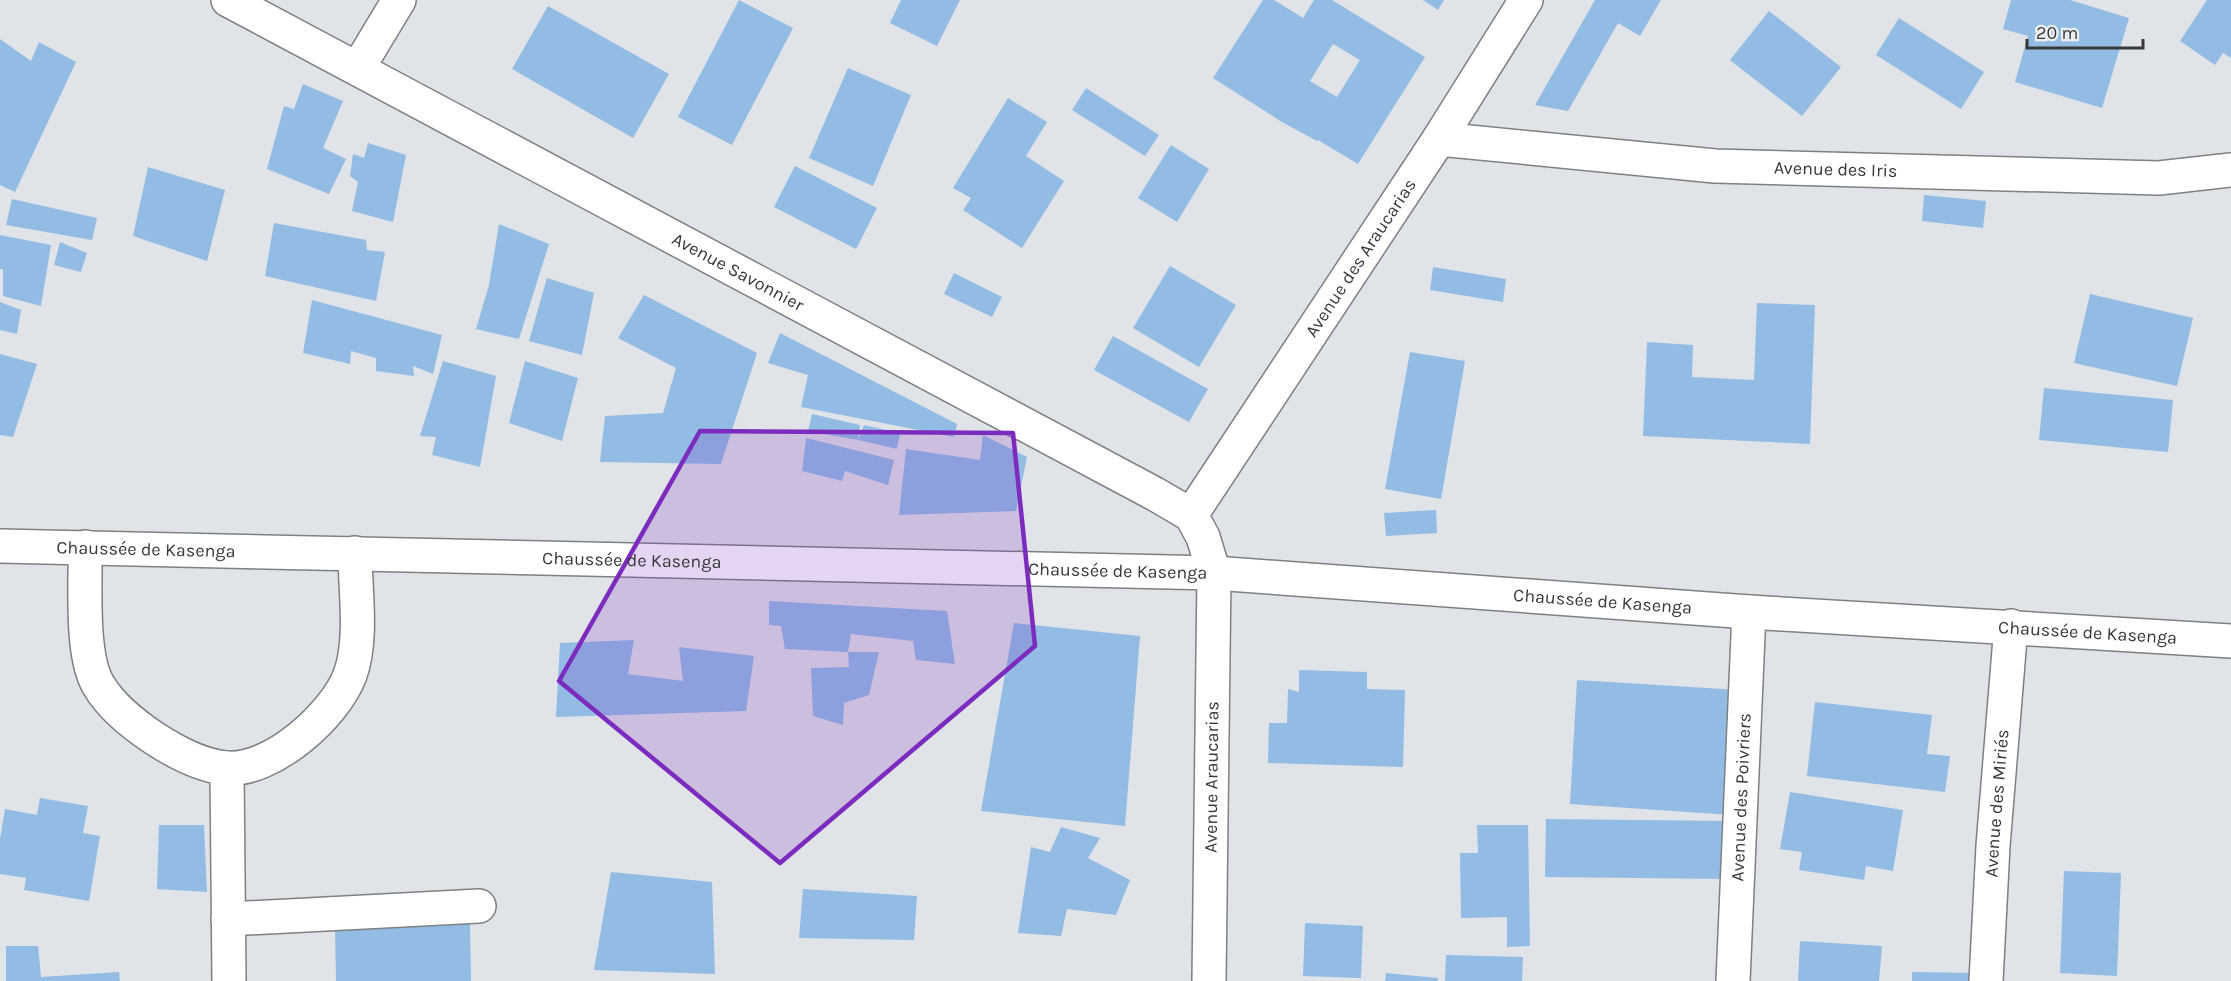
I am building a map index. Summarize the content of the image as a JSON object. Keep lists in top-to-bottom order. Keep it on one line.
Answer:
{"streets":{"street":["Avenue des Iris","Avenue des Araucarias","Avenue Savonnier","Chaussée de Kasenga","Avenue Araucarias","Avenue des Poivriers","Avenue des Miriés"]},"crossings":[["Avenue des Iris","Avenue des Araucarias"],["Avenue des Araucarias","Avenue Savonnier"],["Chaussée de Kasenga","Avenue Araucarias"],["Chaussée de Kasenga","Avenue des Poivriers"],["Chaussée de Kasenga","Avenue des Miriés"]],"scale_bar":"20 m"}
